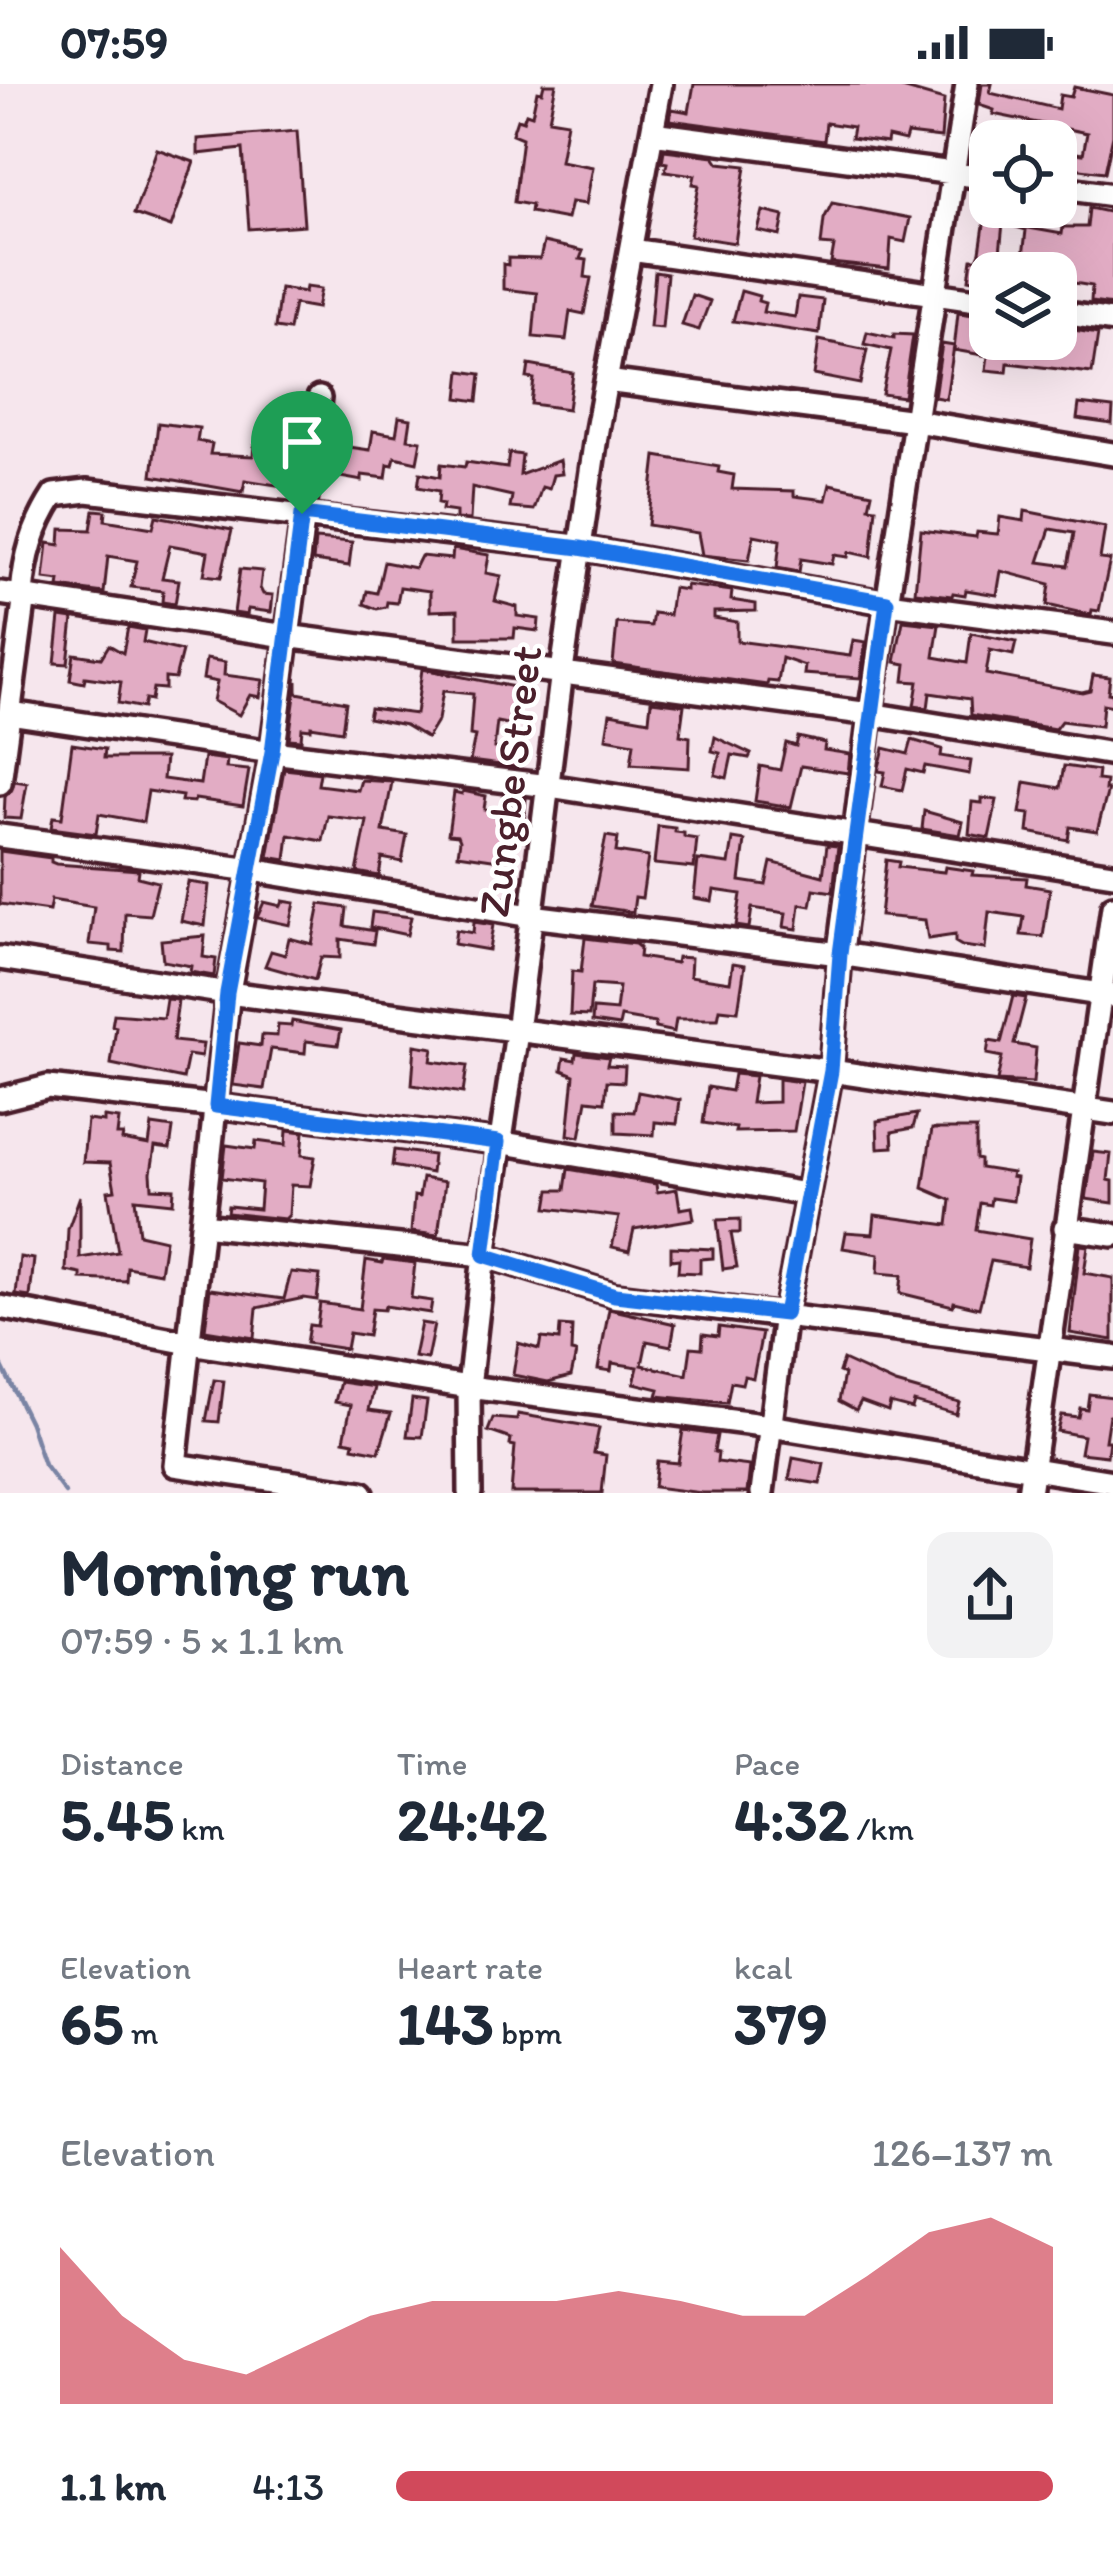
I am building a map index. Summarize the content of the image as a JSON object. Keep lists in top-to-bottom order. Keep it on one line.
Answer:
{"streets":{"street":["Zungbe Street"]},"page":{"status":"07:59","heading":["Morning run","07:59 · 5 × 1.1 km"],"stats":[["Distance","5.45 km"],["Time","24:42"],["Pace","4:32 /km"],["Elevation","65 m"],["Heart rate","143 bpm"],["kcal","379"]],"chart":["Elevation","126–137 m"],"list":[{"name":"1.1 km","note":"4:13"}]}}
